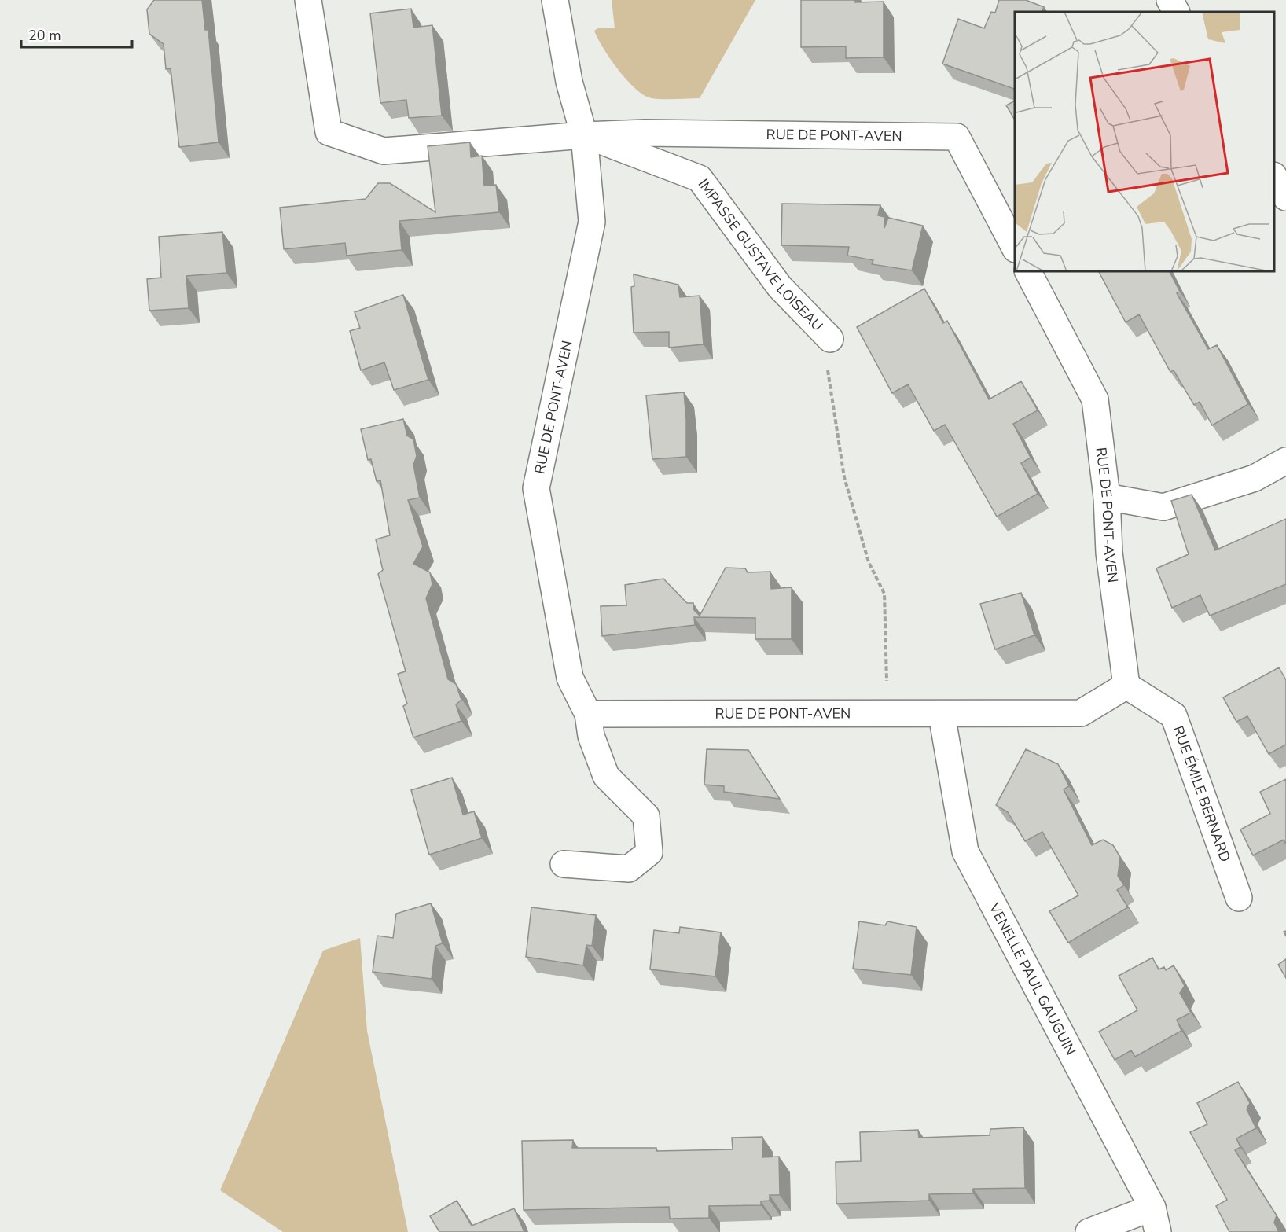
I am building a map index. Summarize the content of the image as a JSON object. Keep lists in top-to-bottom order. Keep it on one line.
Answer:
{"streets":{"street":["RUE DE PONT-AVEN","IMPASSE GUSTAVE LOISEAU","RUE ÉMILE BERNARD","VENELLE PAUL GAUGUIN"]},"crossings":[["RUE DE PONT-AVEN","IMPASSE GUSTAVE LOISEAU"],["RUE DE PONT-AVEN","RUE ÉMILE BERNARD"],["RUE DE PONT-AVEN","VENELLE PAUL GAUGUIN"]],"scale_bar":"20 m"}
